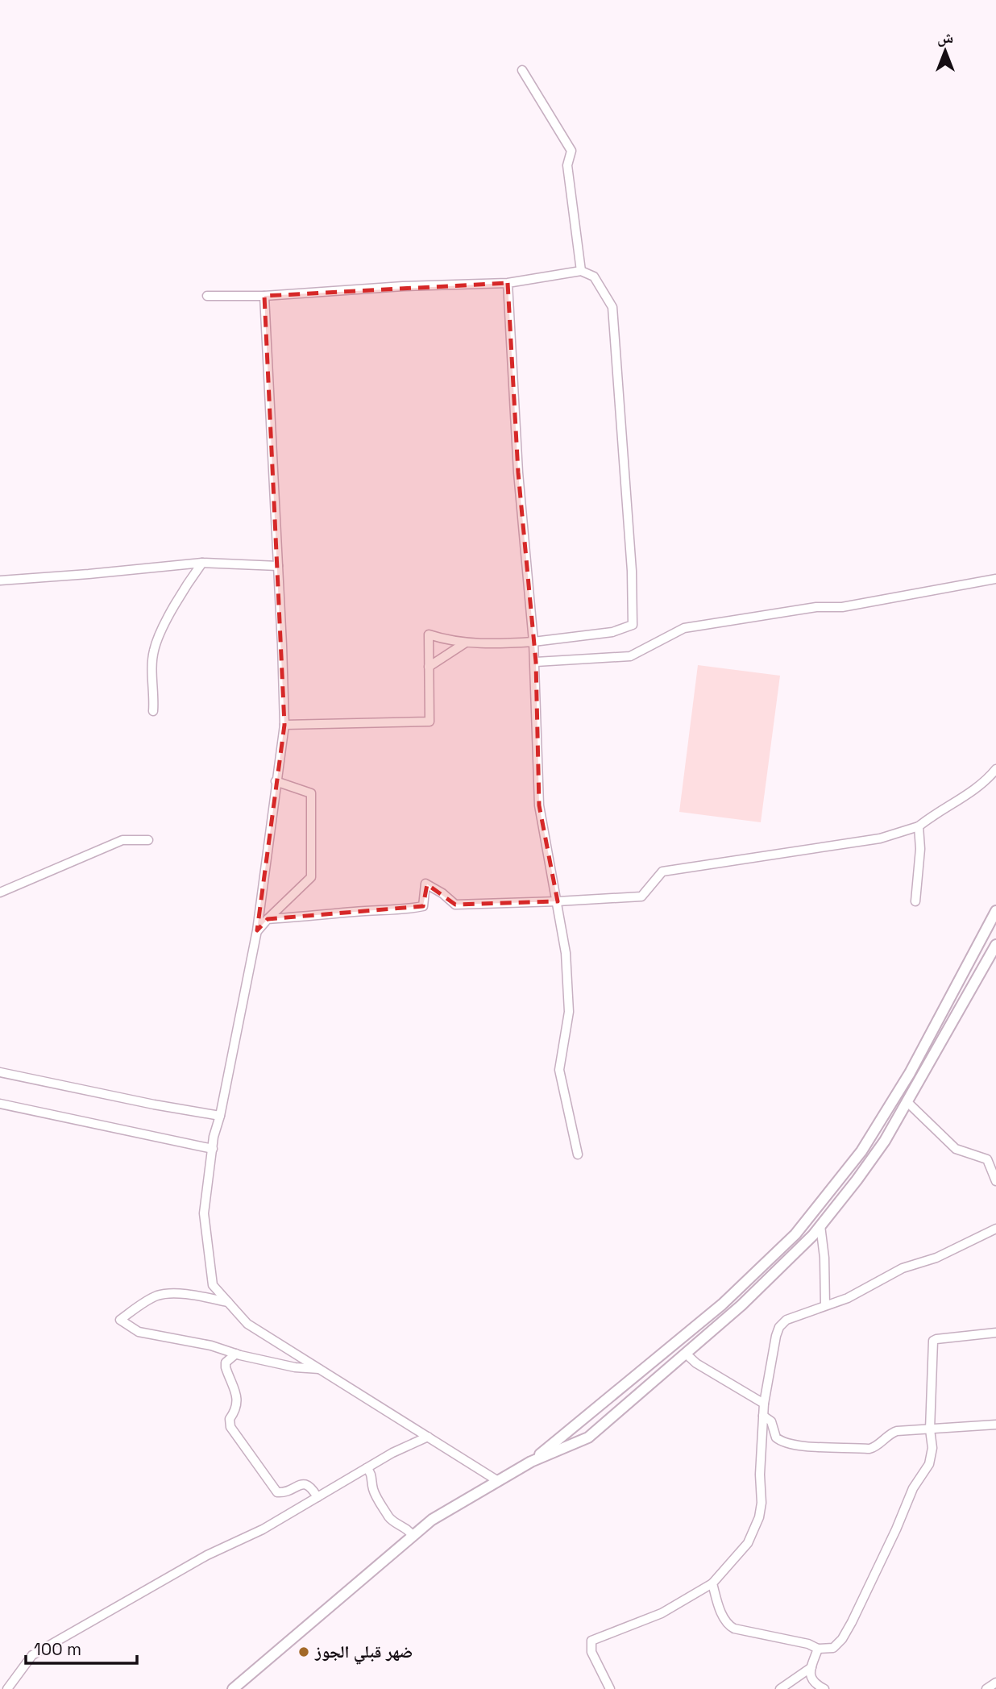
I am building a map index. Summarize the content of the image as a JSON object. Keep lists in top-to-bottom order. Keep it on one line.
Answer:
{"places":["ضهر قبلي الجوز"],"scale_bar":"100 m","north":"top"}
